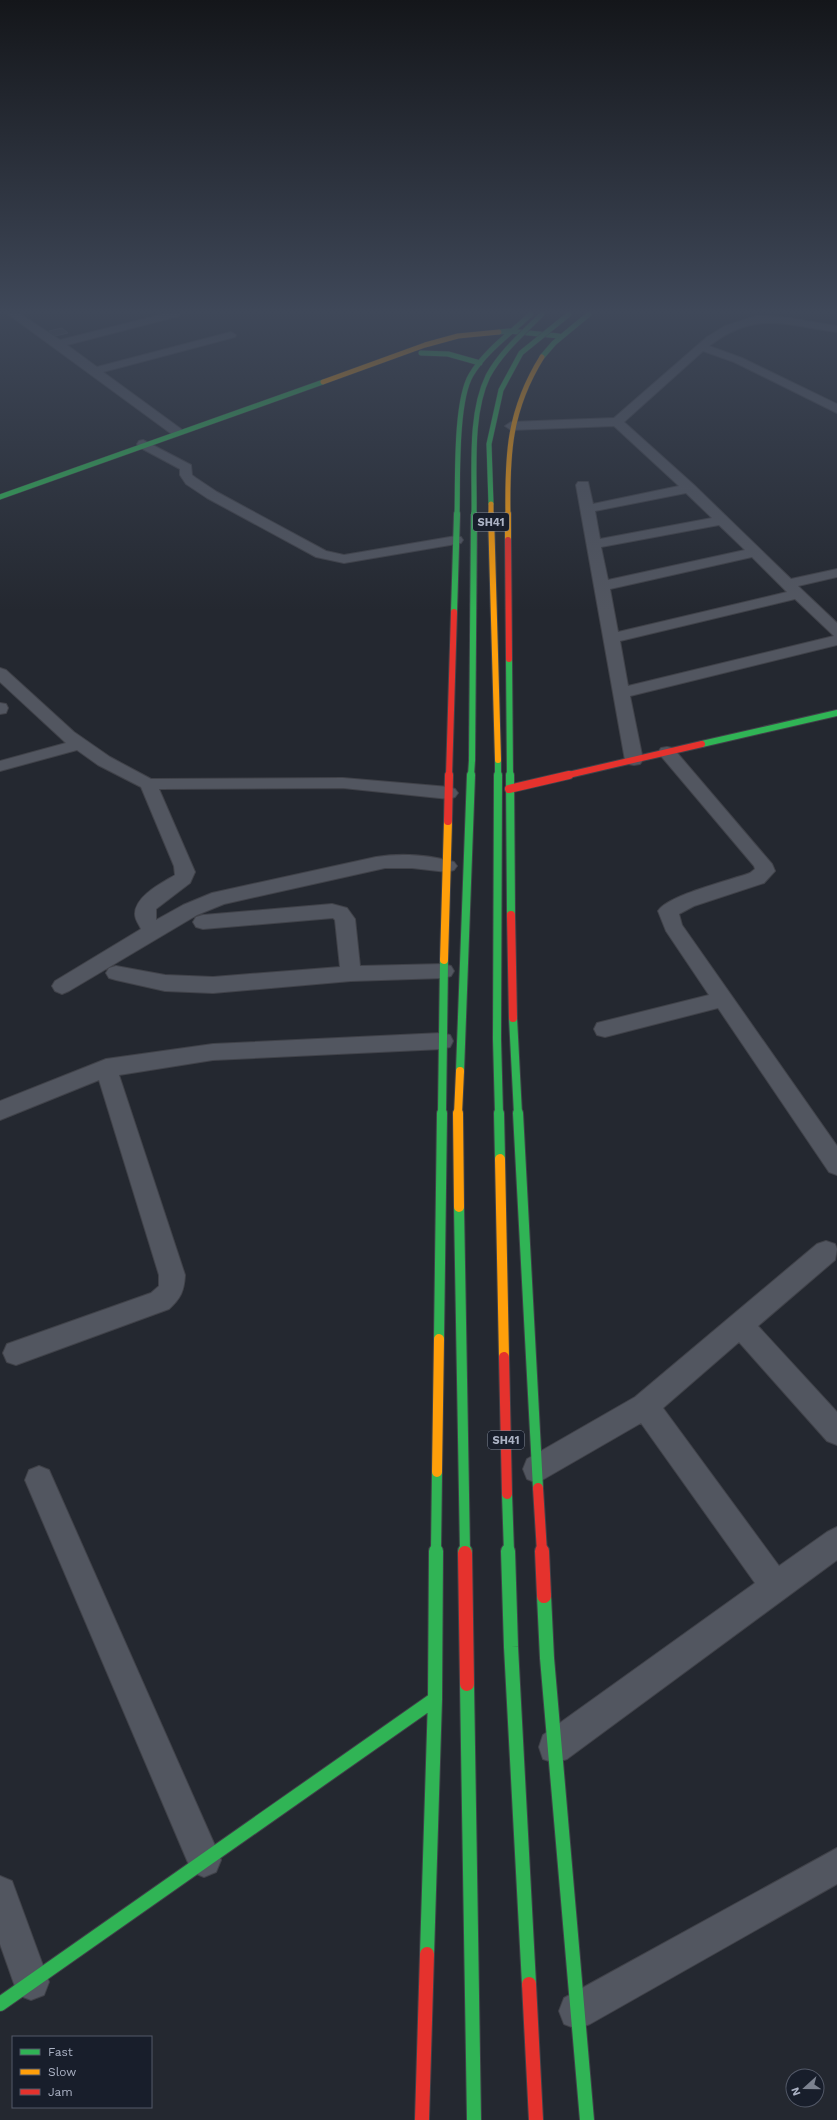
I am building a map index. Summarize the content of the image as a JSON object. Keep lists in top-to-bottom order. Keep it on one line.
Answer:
{"streets":{"street":["SH41"]},"legend":["Fast","Slow","Jam"],"north":"left"}
